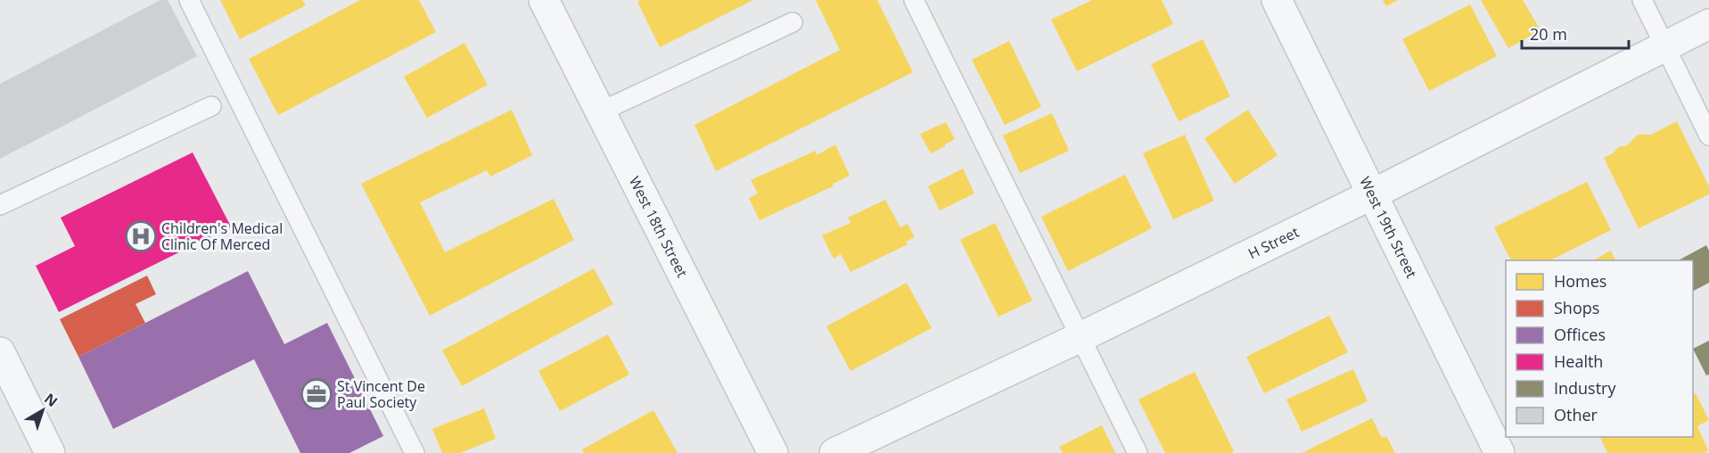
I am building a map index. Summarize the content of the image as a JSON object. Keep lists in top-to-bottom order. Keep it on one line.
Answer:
{"streets":{"street":["West 18th Street","West 19th Street","H Street"]},"crossings":[["West 19th Street","H Street"]],"places":{"hospital":["Children's Medical Clinic Of Merced"],"office":["St Vincent De Paul Society"]},"legend":["Homes","Shops","Offices","Health","Industry","Other"],"scale_bar":"20 m","north":"top right"}
